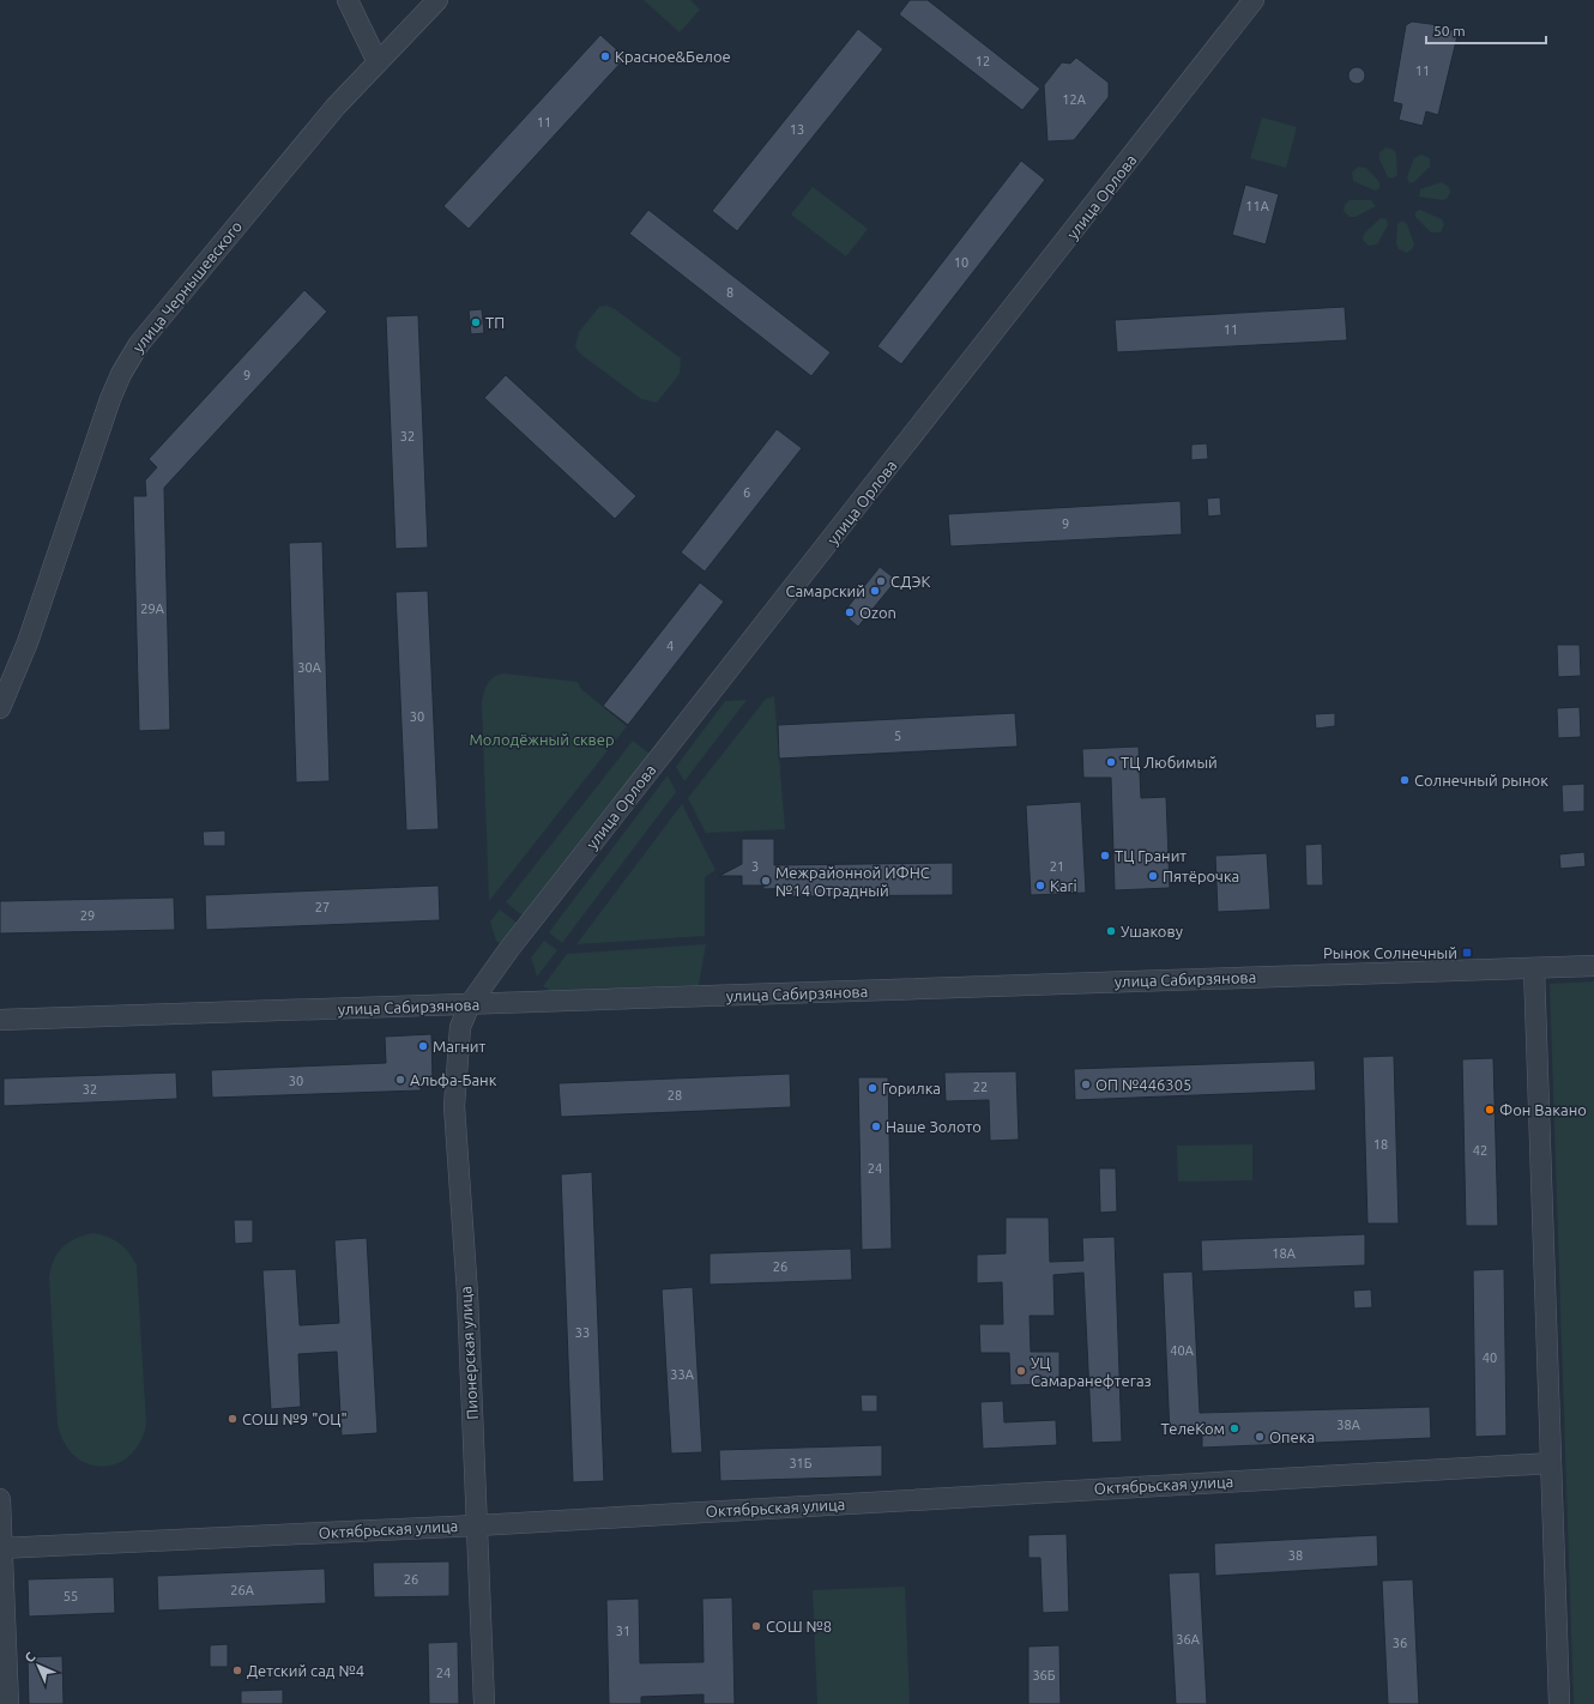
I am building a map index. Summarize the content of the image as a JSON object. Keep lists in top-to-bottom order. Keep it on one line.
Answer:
{"streets":{"street":["улица Орлова","улица Чернышевского","улица Сабирзянова","Пионерская улица","Октябрьская улица"]},"crossings":[["улица Орлова","улица Сабирзянова"],["улица Орлова","Пионерская улица"],["улица Сабирзянова","Пионерская улица"],["Пионерская улица","Октябрьская улица"]],"parks":["Молодёжный сквер"],"places":{"other":["Красное&Белое","ТП","СДЭК","Самарский","Ozon","ТЦ Любимый","Солнечный рынок","ТЦ Гранит","Пятёрочка","Межрайонной ИФНС №14 Отрадный","Kari","Ушакову","Магнит","Альфа-Банк","ОП №446305","Горилка","Фон Вакано","Наше Золото","УЦ Самаранефтегаз","СОШ №9 \"ОЦ\"","ТелеКом","Опека","СОШ №8","Детский сад №4"],"transit":["Рынок Солнечный"]},"house_numbers":["12","11","12А","11","13","11А","10","8","11","9","32","6","9","29А","4","30А","30","5","3","21","27","29","30","22","32","28","18","42","24","18А","26","33","40А","40","33А","38А","31Б","38","26","26А","55","31","36А","36","24","36Б"],"scale_bar":"50 m","north":"top left"}
